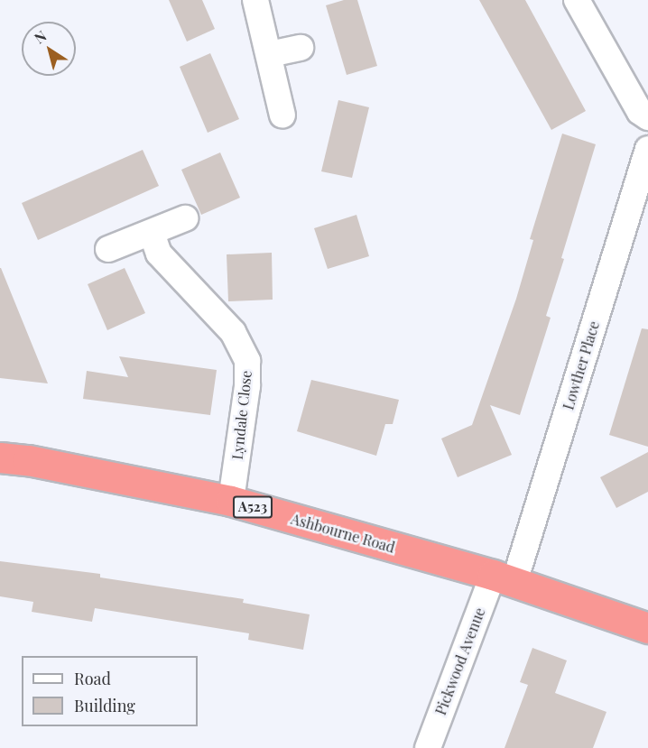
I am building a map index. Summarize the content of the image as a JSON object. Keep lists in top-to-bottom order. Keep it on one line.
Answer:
{"streets":{"highway":["A523","Ashbourne Road"],"street":["Lowther Place","Lyndale Close","Pickwood Avenue"]},"crossings":[["Lowther Place","Ashbourne Road"],["Lowther Place","Pickwood Avenue"],["Lyndale Close","Ashbourne Road"],["Ashbourne Road","Pickwood Avenue"]],"legend":["Road","Building"],"north":"top left"}
